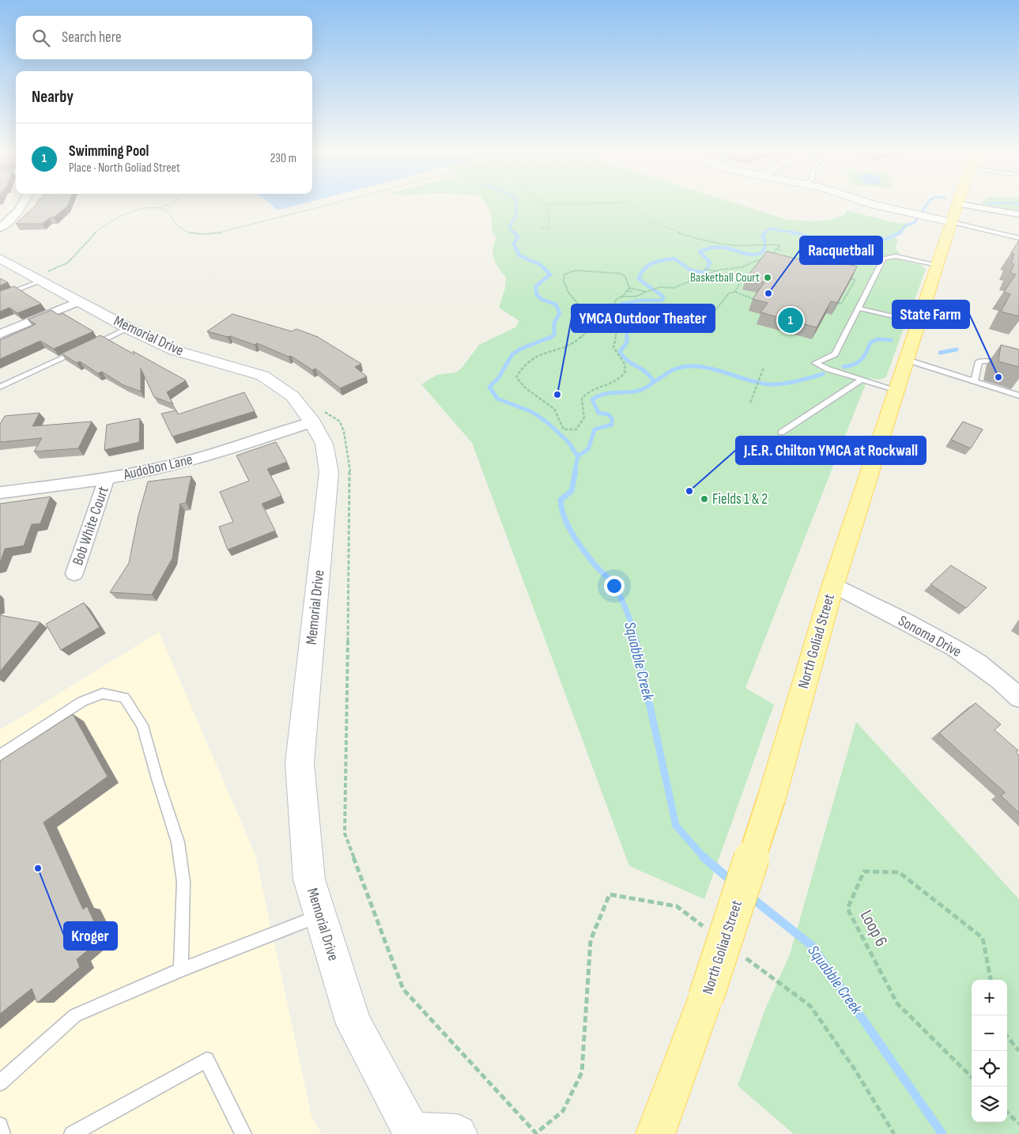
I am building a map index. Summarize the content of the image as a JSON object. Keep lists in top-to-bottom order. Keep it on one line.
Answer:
{"streets":{"main road":["North Goliad Street"],"street":["Memorial Drive","Audobon Lane","Bob White Court","Sonoma Drive"],"path":["Loop 6"]},"crossings":[["Memorial Drive","Audobon Lane"],["Audobon Lane","Bob White Court"],["Sonoma Drive","North Goliad Street"]],"water":["Squabble Creek"],"places":["Basketball Court","Racquetball","State Farm","YMCA Outdoor Theater","J.E.R. Chilton YMCA at Rockwall","Fields 1 & 2","Kroger"],"page":{"search":"Search here","heading":"Nearby","list":[{"mark":"1","name":"Swimming Pool","note":"Place · North Goliad Street","value":"230 m"}],"pins":"1","map_buttons":["+","−"]}}
